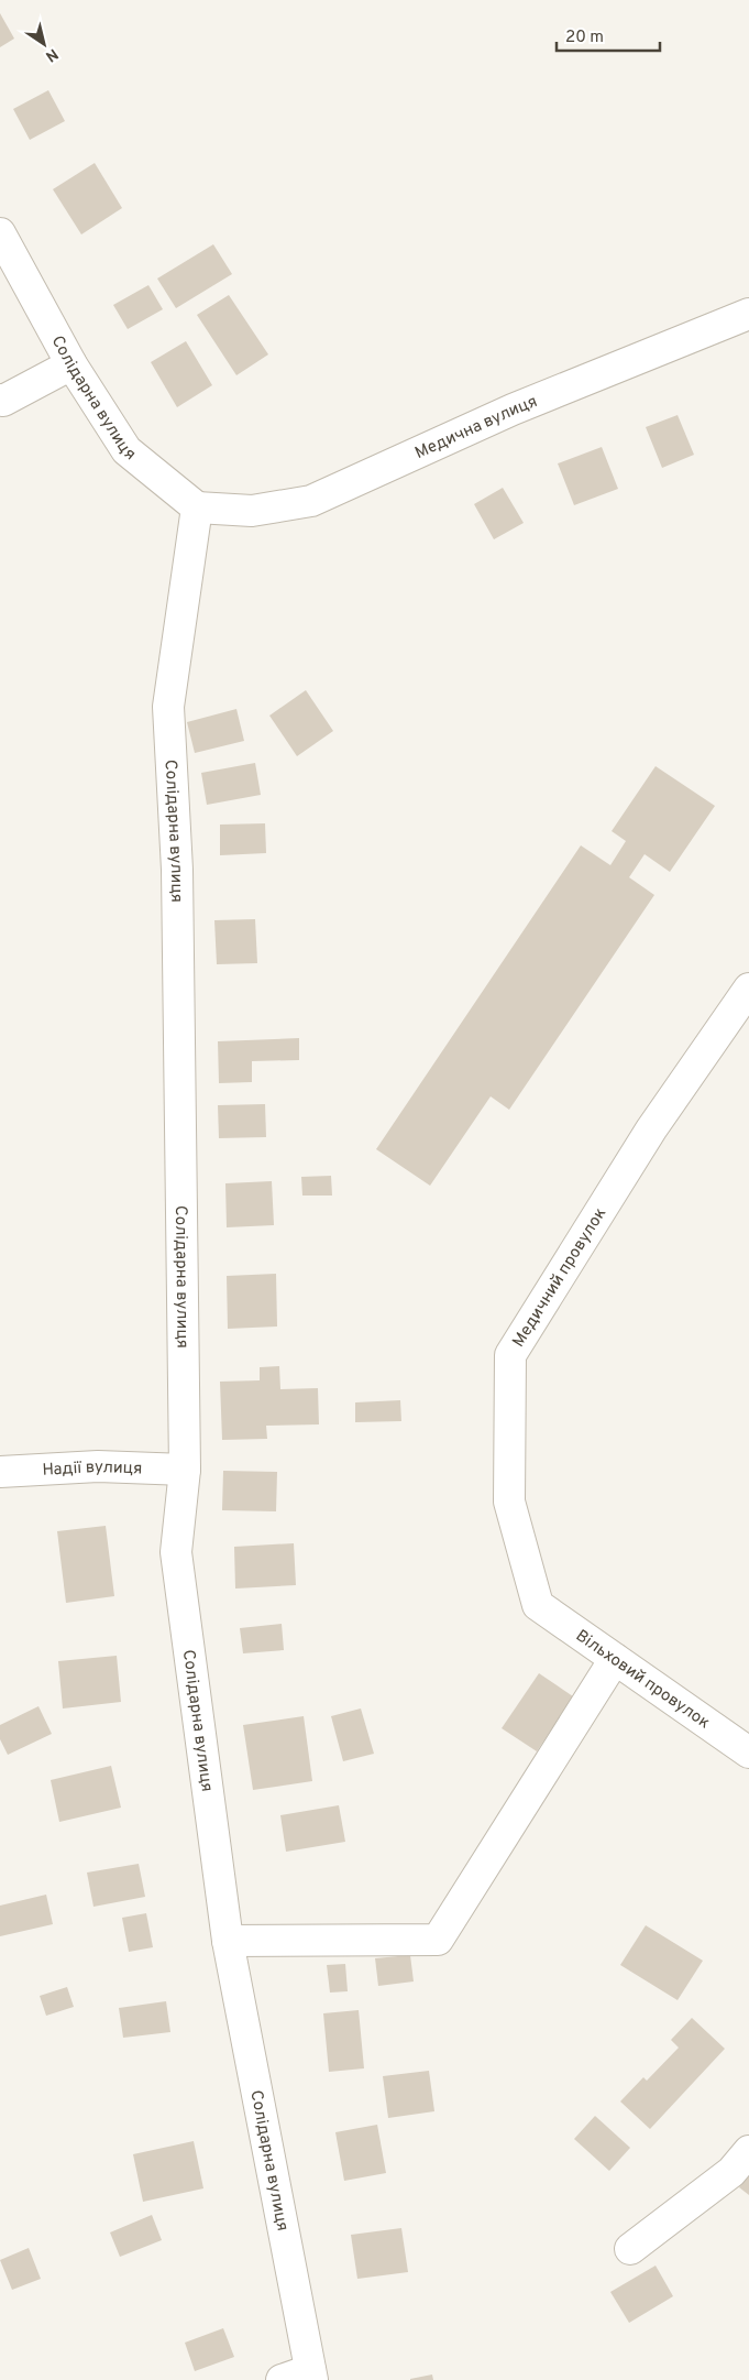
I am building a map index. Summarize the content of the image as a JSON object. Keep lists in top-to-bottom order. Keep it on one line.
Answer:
{"streets":{"street":["Солідарна вулиця","Медична вулиця","Медичний провулок","Надії вулиця","Вільховий провулок"]},"crossings":[["Солідарна вулиця","Медична вулиця"],["Солідарна вулиця","Надії вулиця"],["Медичний провулок","Вільховий провулок"]],"scale_bar":"20 m","north":"bottom right"}
